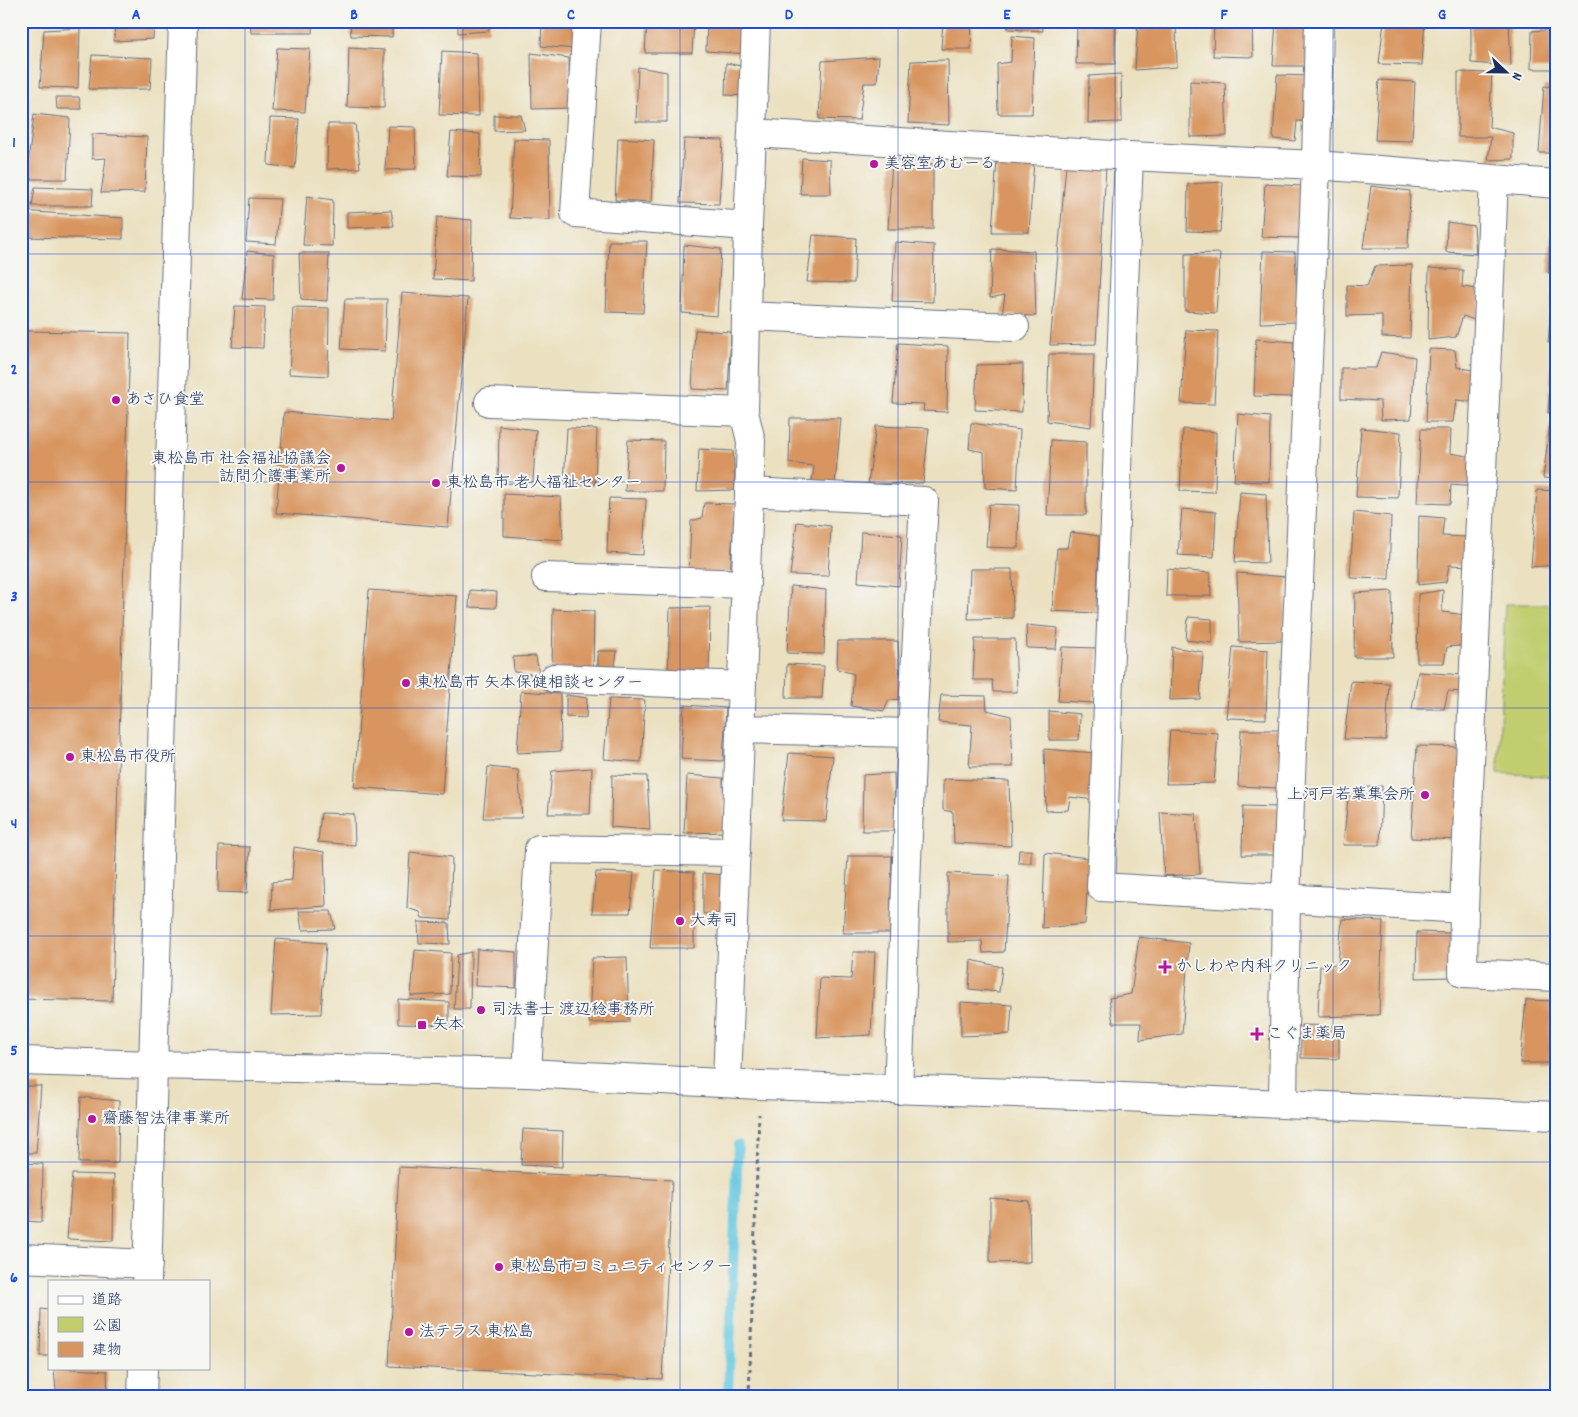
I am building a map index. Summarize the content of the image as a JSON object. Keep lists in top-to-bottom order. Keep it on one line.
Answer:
{"places":{"other":["美容室あむーる","あさひ食堂","東松島市 社会福祉協議会 訪問介護事業所","東松島市 老人福祉センター","東松島市 矢本保健相談センター","東松島市役所","上河戸若葉集会所","大寿司","司法書士 渡辺稔事務所","齋藤智法律事業所","東松島市コミュニティセンター","法テラス 東松島"],"health":["かしわや内科クリニック","こぐま薬局"],"transit":["矢本"]},"legend":["道路","公園","建物"],"north":"right","grid":{"columns":["A","B","C","D","E","F","G"],"rows":["1","2","3","4","5","6"]}}
